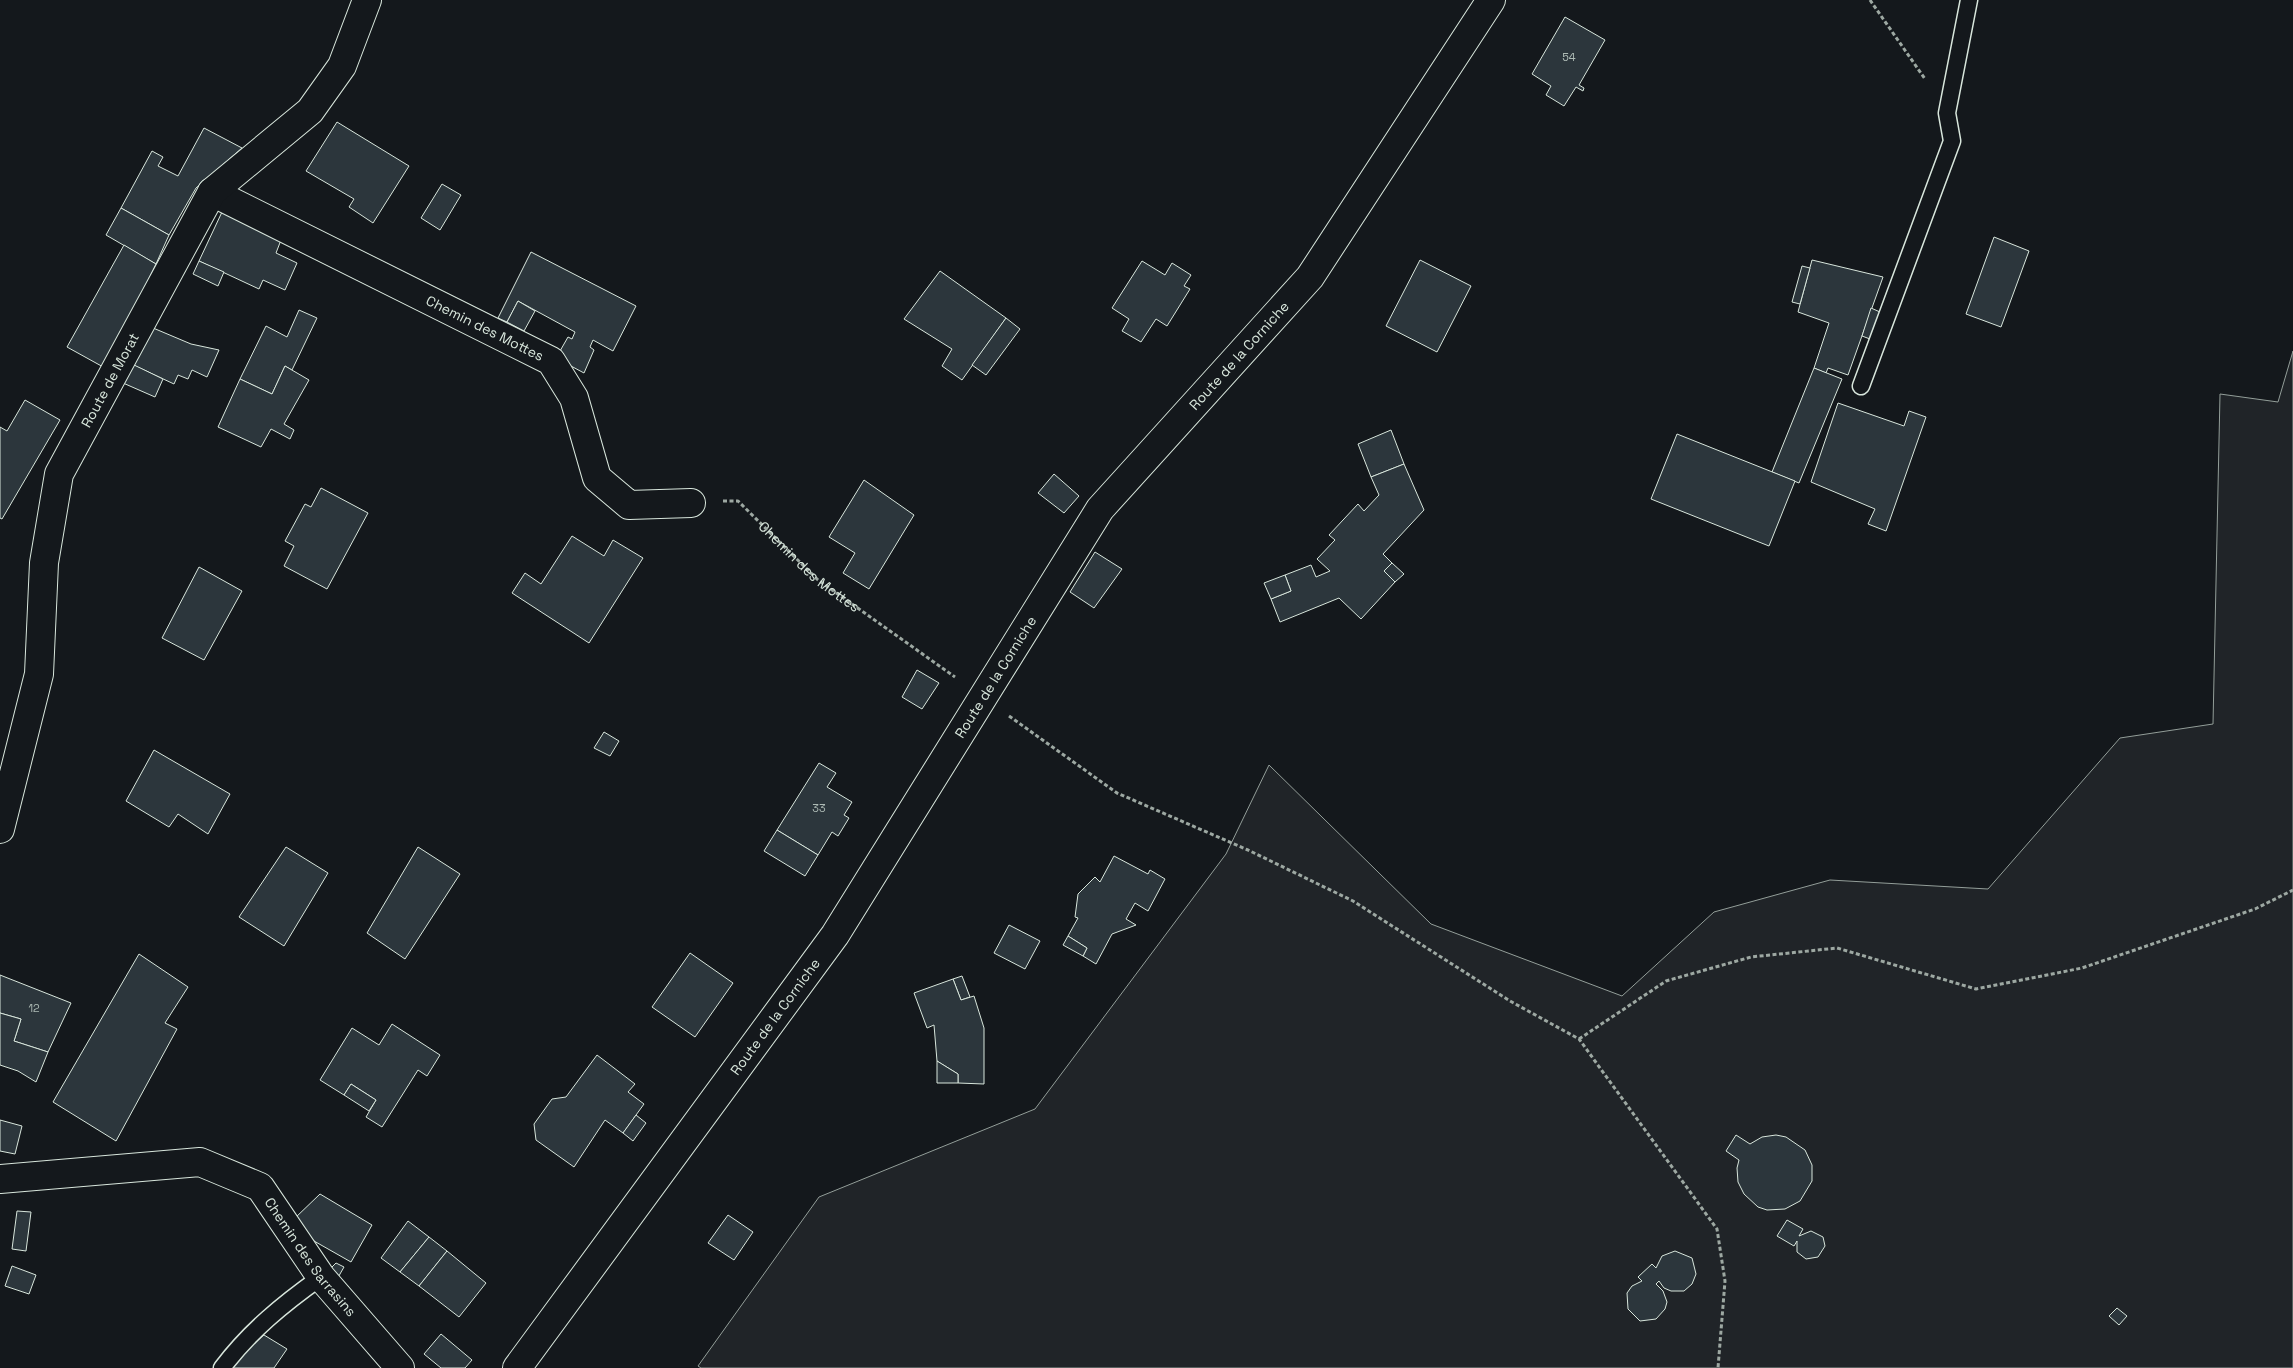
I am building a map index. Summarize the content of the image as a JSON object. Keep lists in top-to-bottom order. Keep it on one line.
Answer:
{"streets":{"street":["Chemin des Mottes","Route de la Corniche","Route de Morat","Chemin des Sarrasins"]},"crossings":[["Chemin des Mottes","Route de Morat"]],"house_numbers":["54","33","12"]}
